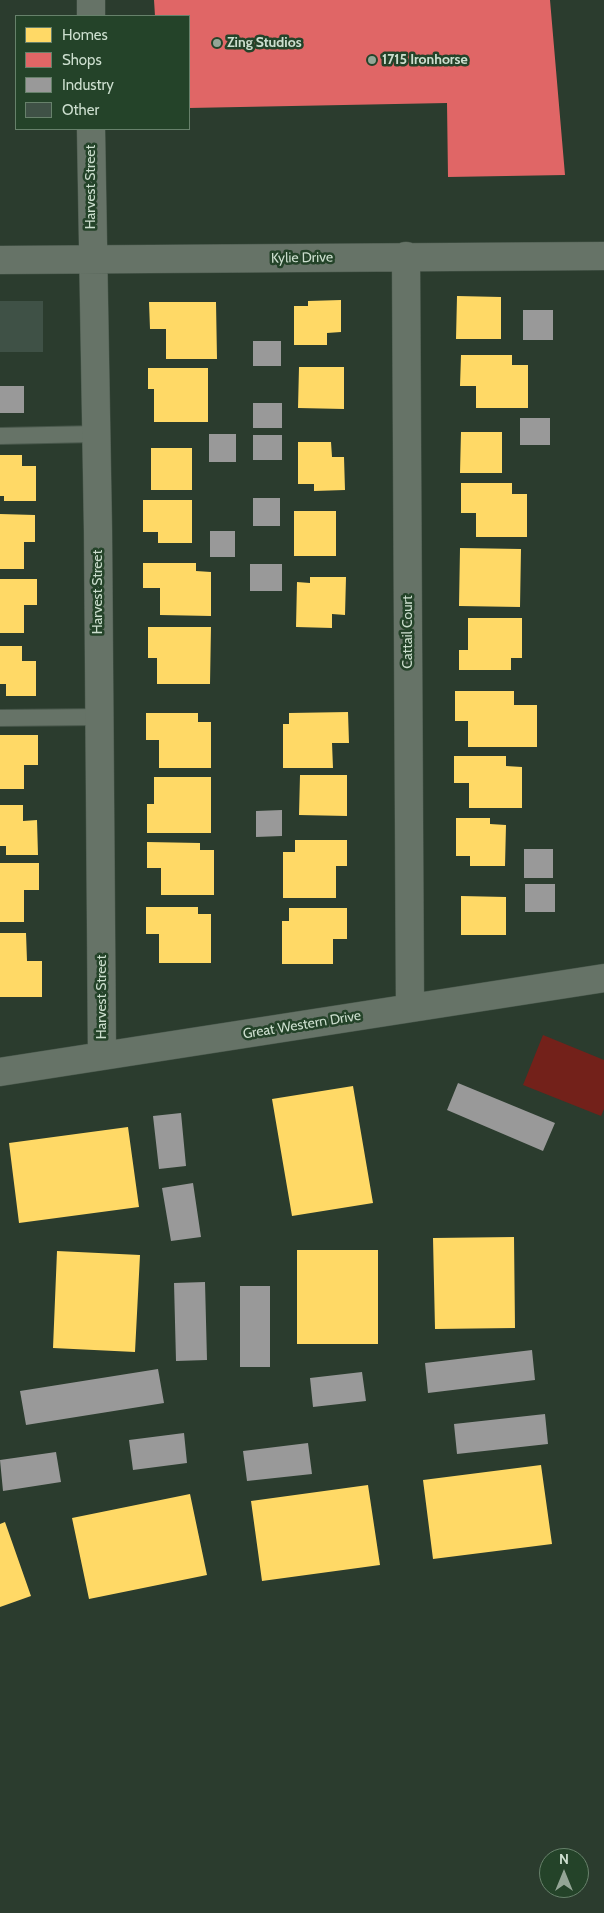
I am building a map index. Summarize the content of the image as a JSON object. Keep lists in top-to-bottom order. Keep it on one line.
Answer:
{"streets":{"street":["Harvest Street","Kylie Drive","Cattail Court","Great Western Drive"]},"crossings":[["Harvest Street","Kylie Drive"],["Harvest Street","Great Western Drive"],["Kylie Drive","Cattail Court"],["Cattail Court","Great Western Drive"]],"places":["Zing Studios","1715 Ironhorse"],"legend":["Homes","Shops","Industry","Other"],"north":"top"}
